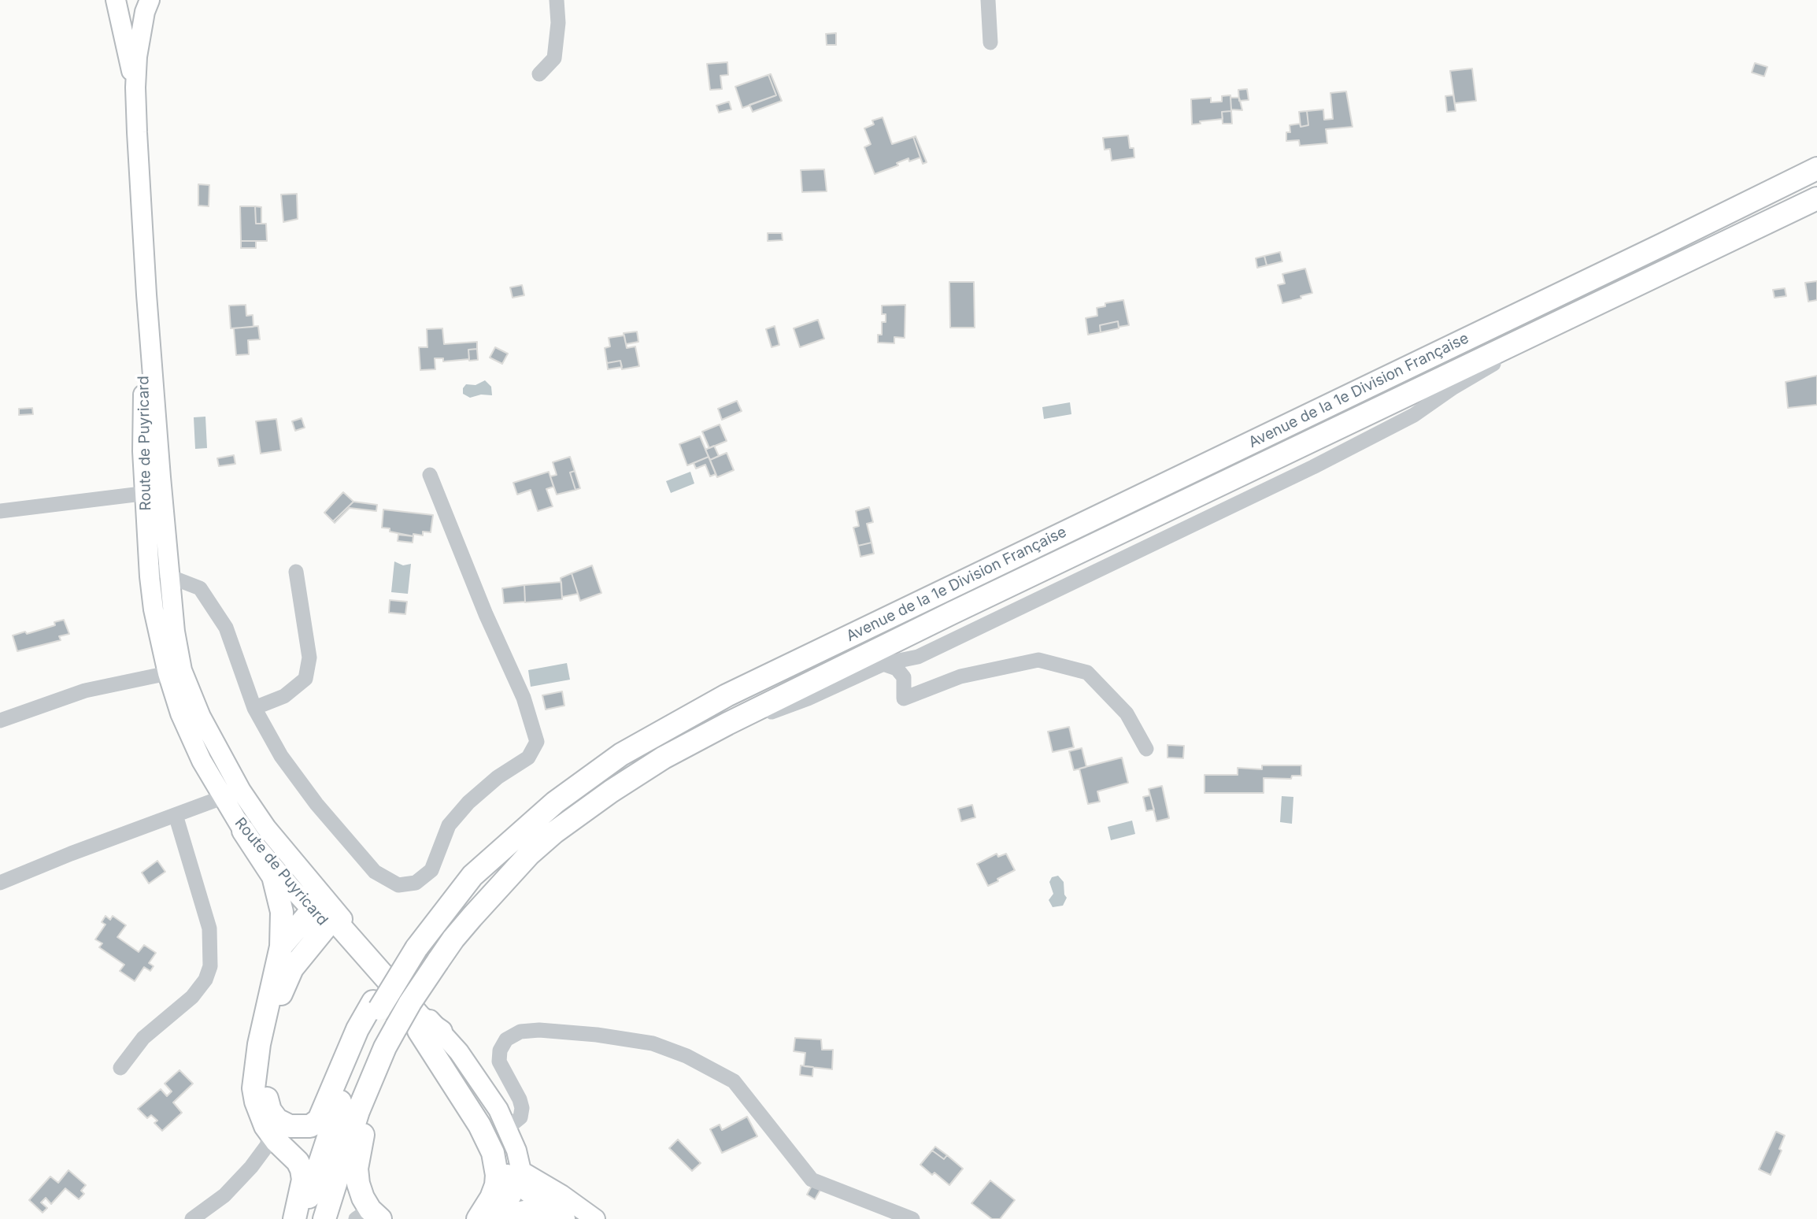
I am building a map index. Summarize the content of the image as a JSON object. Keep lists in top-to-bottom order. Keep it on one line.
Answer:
{"streets":{"highway":["Avenue de la 1e Division Française"],"main road":["Route de Puyricard"]}}
